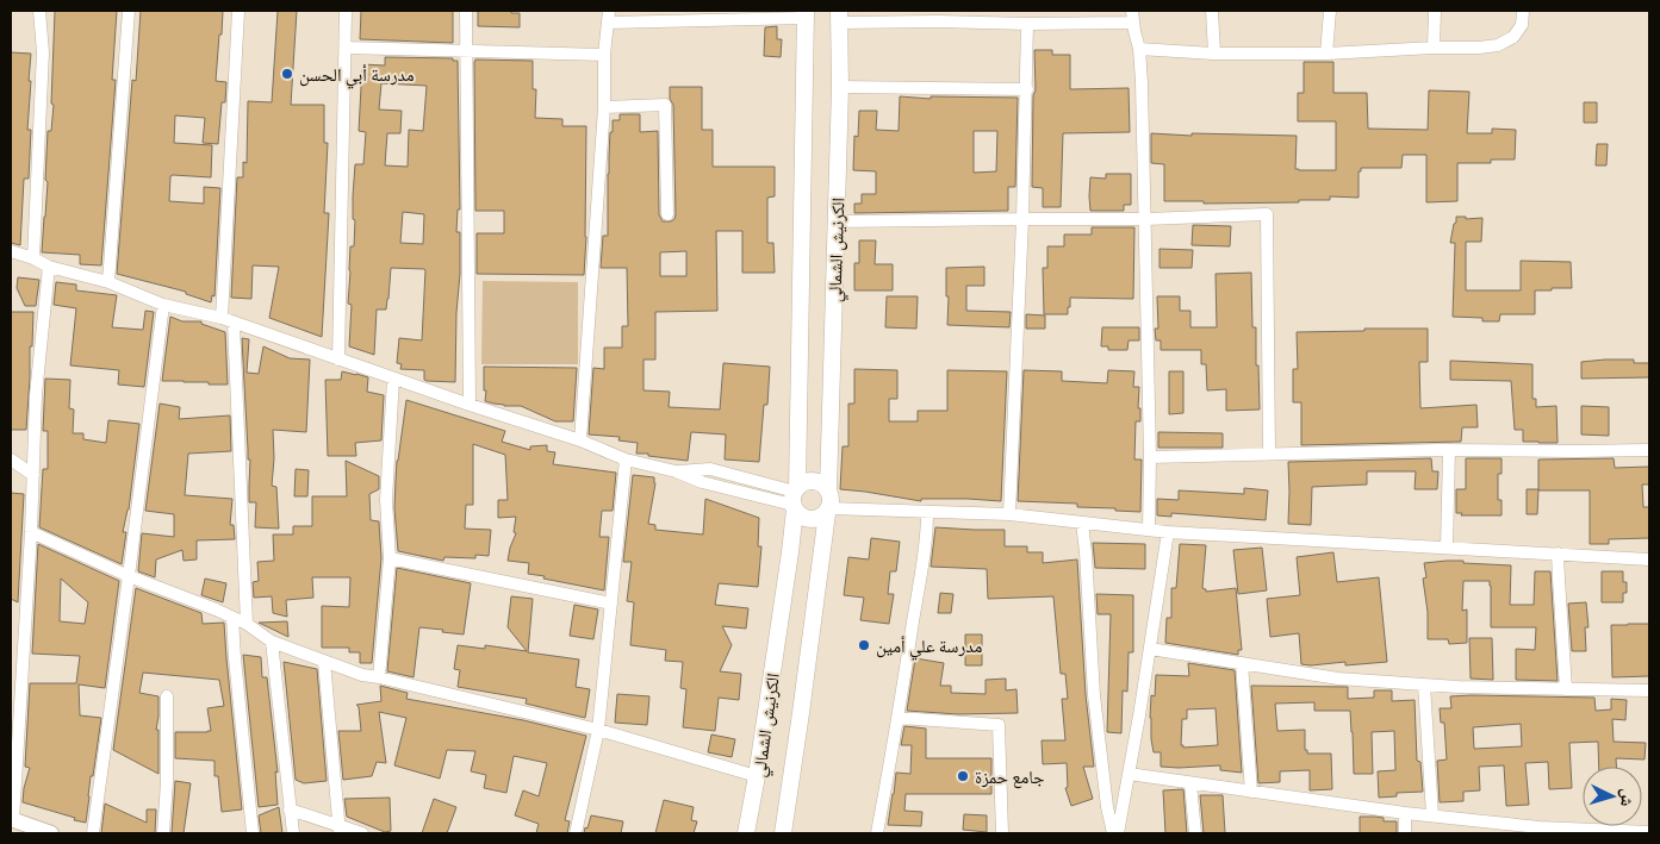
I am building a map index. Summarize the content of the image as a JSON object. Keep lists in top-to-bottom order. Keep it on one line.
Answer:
{"streets":{"main road":["الكرنيش الشمالي"]},"places":["مدرسة أبي الحسن","مدرسة علي أمين","جامع حمزة"],"north":"right"}
